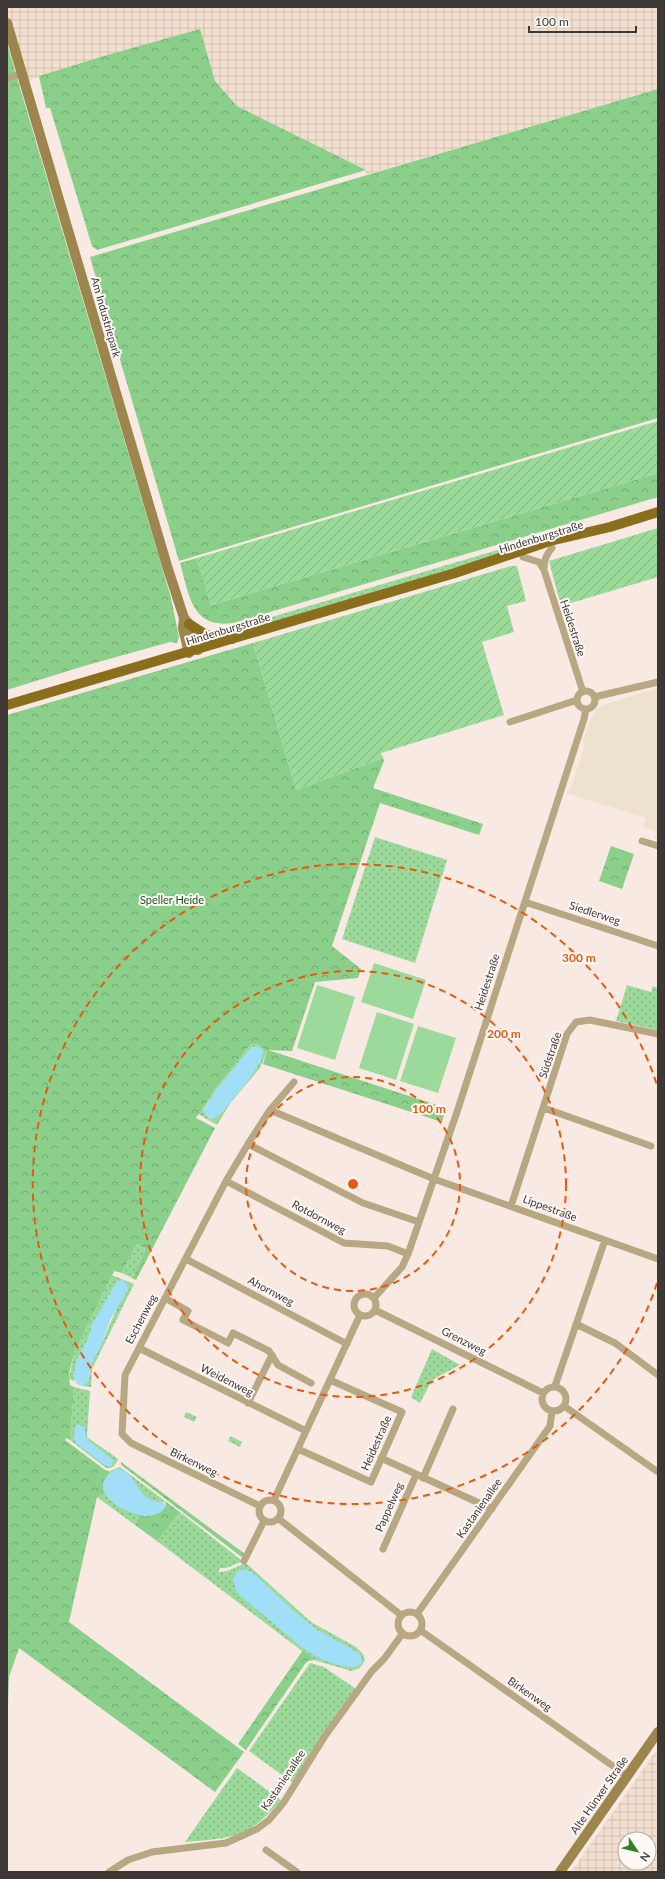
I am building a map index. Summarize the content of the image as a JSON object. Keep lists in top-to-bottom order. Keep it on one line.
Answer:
{"streets":{"main road":["Hindenburgstraße"],"street":["Am Industriepark","Heidestraße","Siedlerweg","Südstraße","Lippestraße","Rotdornweg","Ahornweg","Eschenweg","Grenzweg","Weidenweg","Birkenweg","Pappelweg","Kastanienallee","Alte Hünxer Straße"]},"crossings":[["Am Industriepark","Hindenburgstraße"],["Heidestraße","Siedlerweg"],["Heidestraße","Lippestraße"],["Heidestraße","Rotdornweg"],["Heidestraße","Grenzweg"],["Heidestraße","Pappelweg"],["Südstraße","Lippestraße"],["Rotdornweg","Eschenweg"],["Ahornweg","Eschenweg"],["Eschenweg","Weidenweg"],["Eschenweg","Birkenweg"],["Grenzweg","Kastanienallee"],["Birkenweg","Kastanienallee"],["Birkenweg","Alte Hünxer Straße"],["Pappelweg","Kastanienallee"]],"parks":["Speller Heide"],"scale_bar":"100 m","north":"bottom right","rings":["300 m","200 m","100 m"]}
